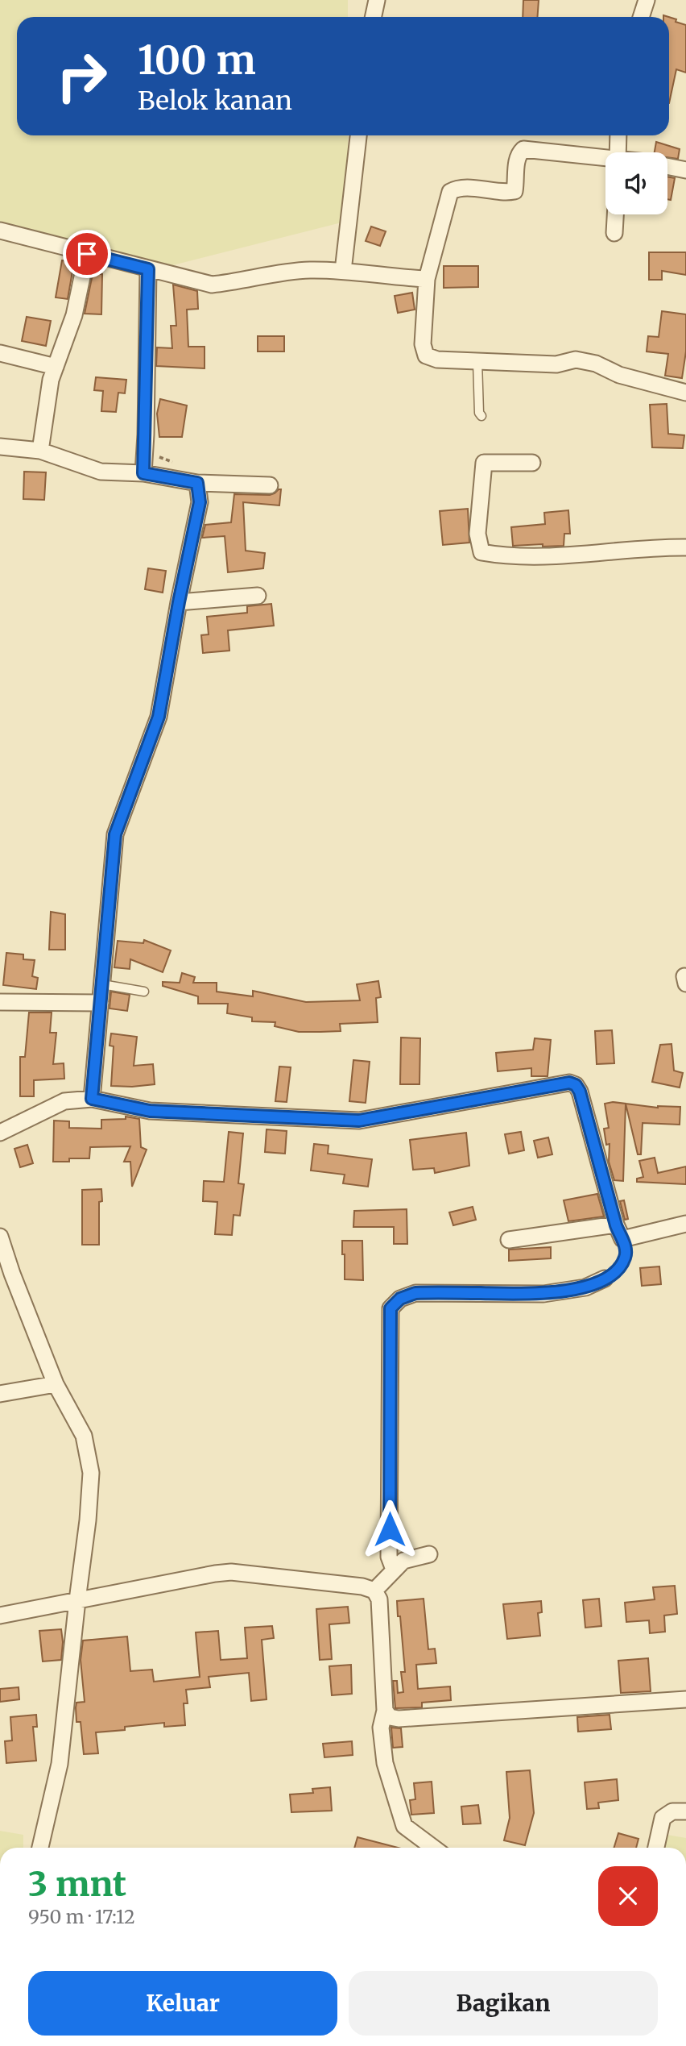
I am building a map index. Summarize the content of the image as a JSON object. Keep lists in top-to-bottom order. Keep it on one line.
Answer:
{"page":{"turn":["100 m","Belok kanan"],"heading":["3 mnt","950 m · 17:12"],"buttons":["Keluar","Bagikan"]}}
